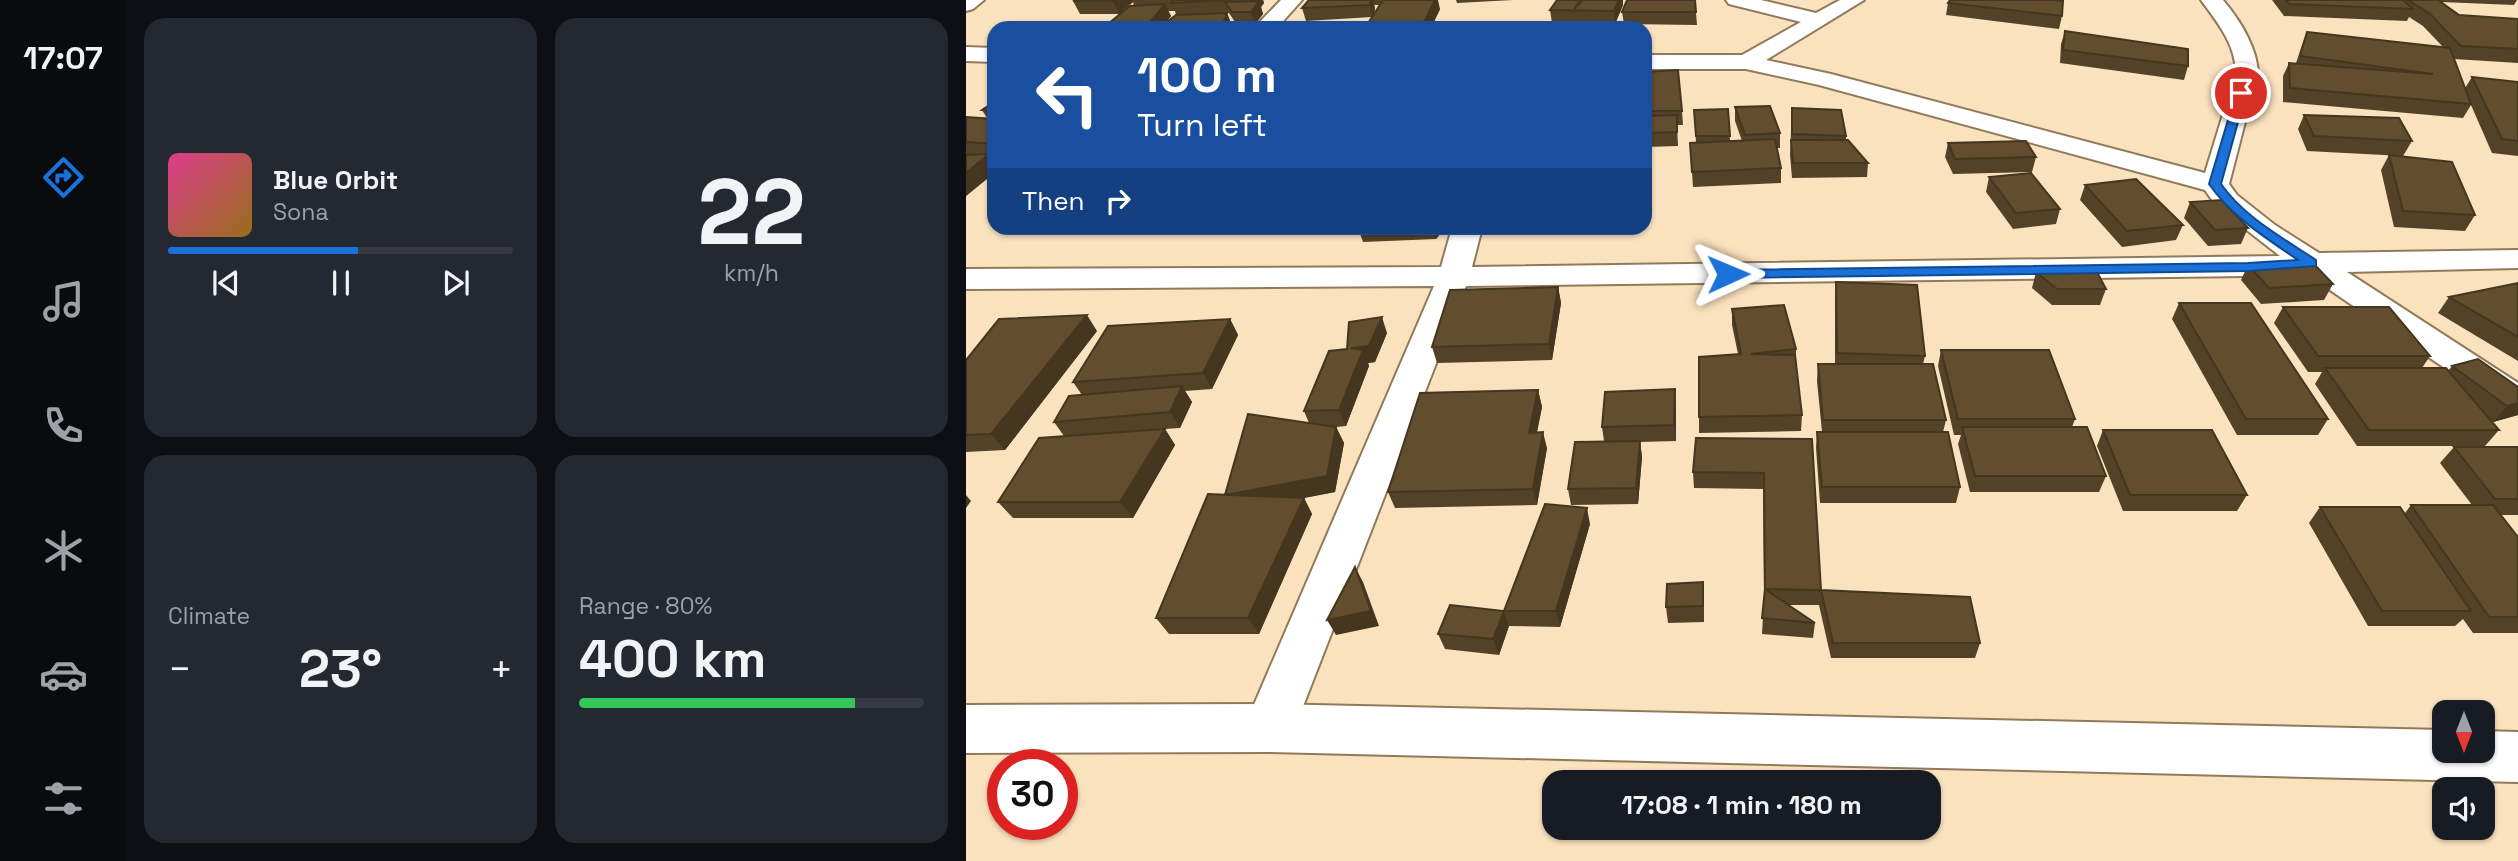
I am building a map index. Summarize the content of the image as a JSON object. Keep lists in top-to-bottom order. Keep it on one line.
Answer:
{"north":"bottom","page":{"tabs":"17:07","tile":[["22","km/h"],"Climate",["Range · 80%","400 km"]],"turn":["100 m","Turn left"],"song":["Blue Orbit","Sona"],"then":"Then","heat":["−","23°","+"],"limit":"30","trip":"17:08 · 1 min · 180 m"}}
